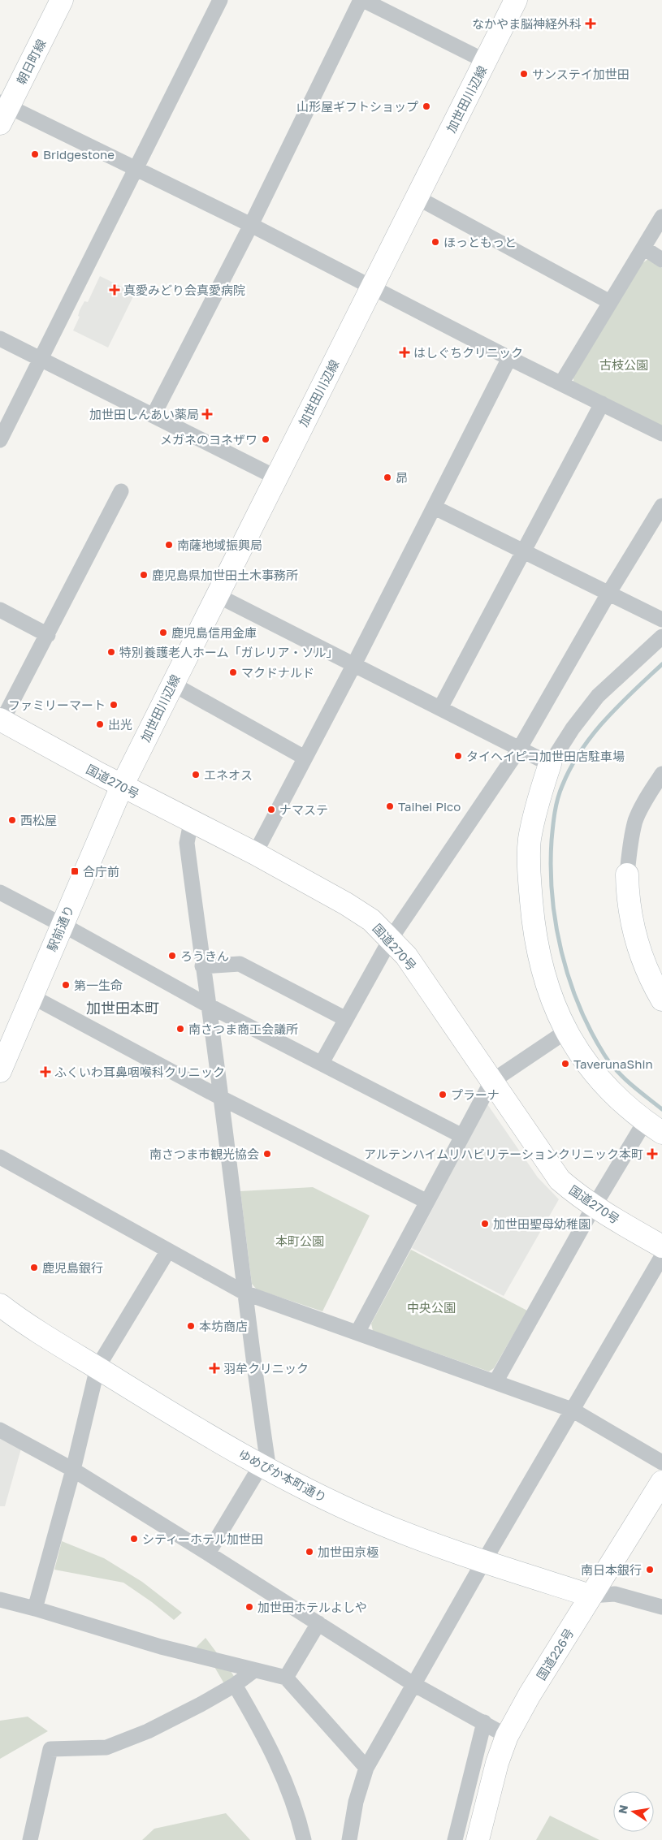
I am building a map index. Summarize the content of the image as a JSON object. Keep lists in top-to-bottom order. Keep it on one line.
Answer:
{"streets":{"main road":["朝日町線","加世田川辺線","国道270号","駅前通り","ゆめぴか本町通り","国道226号"]},"crossings":[["加世田川辺線","国道270号"],["加世田川辺線","駅前通り"],["国道270号","駅前通り"],["ゆめぴか本町通り","国道226号"]],"districts":["加世田本町"],"parks":["古枝公園","本町公園","中央公園"],"places":{"health":["なかやま脳神経外科","真愛みどり会真愛病院","はしぐちクリニック","加世田しんあい薬局","ふくいわ耳鼻咽喉科クリニック","アルテンハイムリハビリテーションクリニック本町","羽牟クリニック"],"other":["サンステイ加世田","山形屋ギフトショップ","Bridgestone","ほっともっと","メガネのヨネザワ","昴","南薩地域振興局","鹿児島県加世田土木事務所","鹿児島信用金庫","特別養護老人ホーム「ガレリア・ソル」","マクドナルド","ファミリーマート","出光","タイヘイピコ加世田店駐車場","エネオス","Taihei Pico","ナマステ","西松屋","ろうきん","第一生命","南さつま商工会議所","TaverunaShin","プラーナ","南さつま市観光協会","加世田聖母幼稚園","鹿児島銀行","本坊商店","シティーホテル加世田","加世田京極","南日本銀行","加世田ホテルよしや"],"transit":["合庁前"]},"north":"left"}
